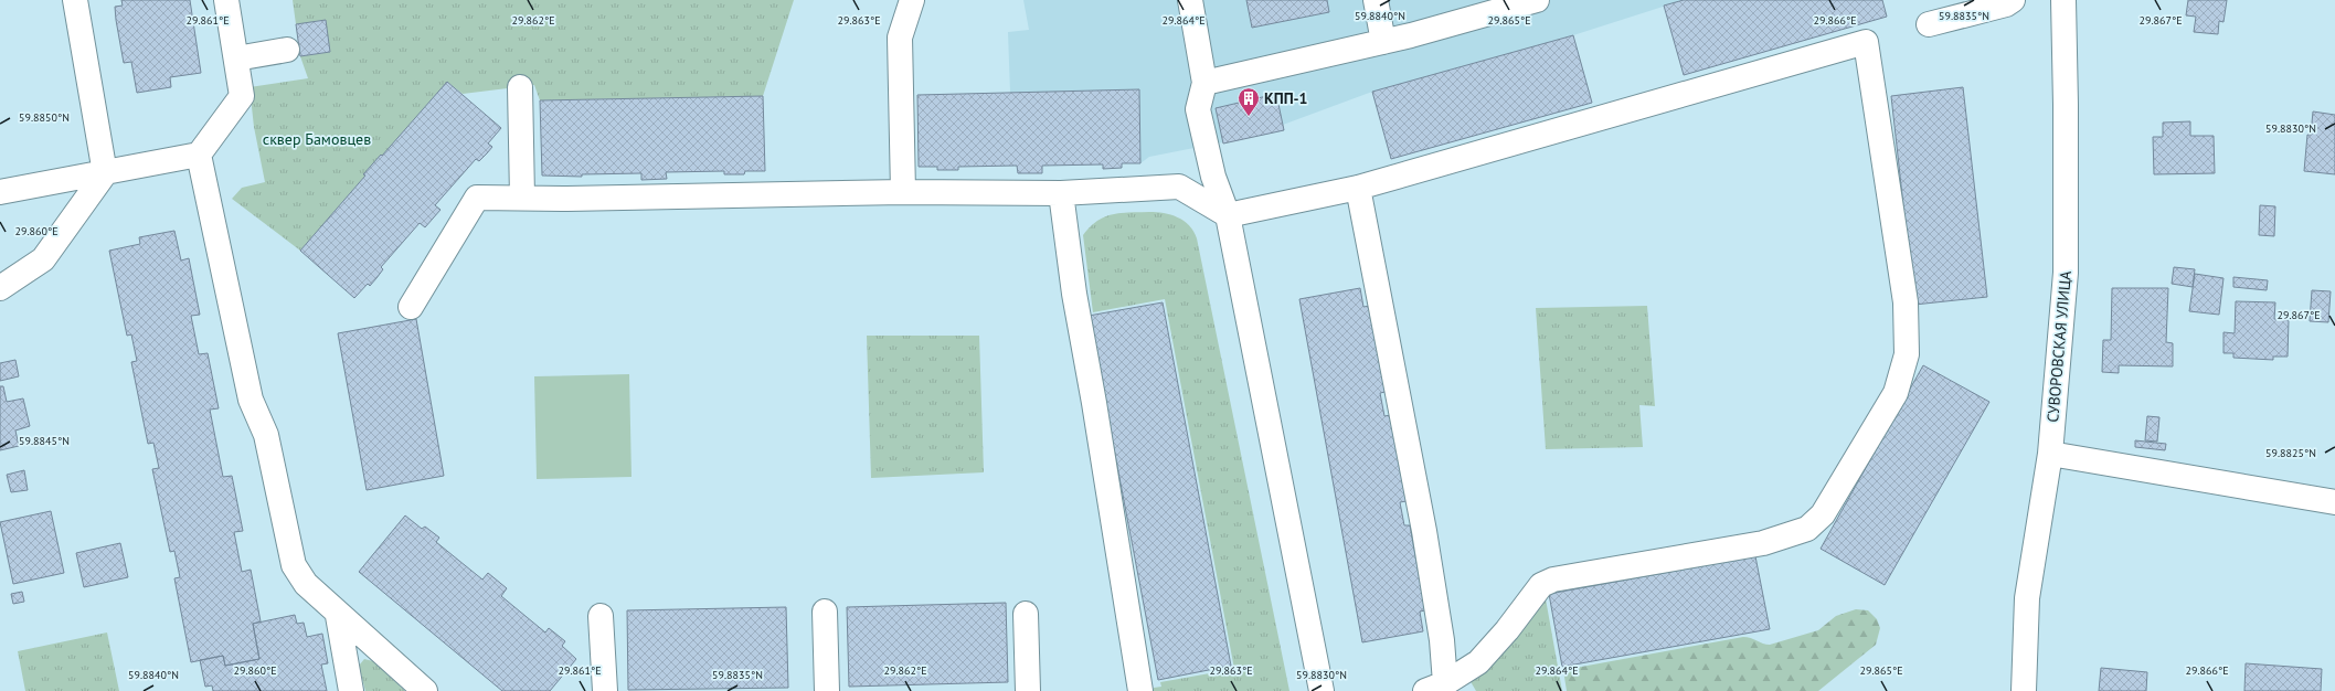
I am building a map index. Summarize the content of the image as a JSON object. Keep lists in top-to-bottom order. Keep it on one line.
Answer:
{"streets":{"street":["СУВОРОВСКАЯ УЛИЦА"]},"parks":["сквер Бамовцев"],"places":{"building":["КПП-1"]},"coordinates":["59.8840°N","59.8835°N","29.861°E","29.862°E","29.863°E","29.864°E","29.865°E","29.866°E","29.867°E","59.8850°N","59.8830°N","29.860°E","59.8845°N","59.8825°N"]}
